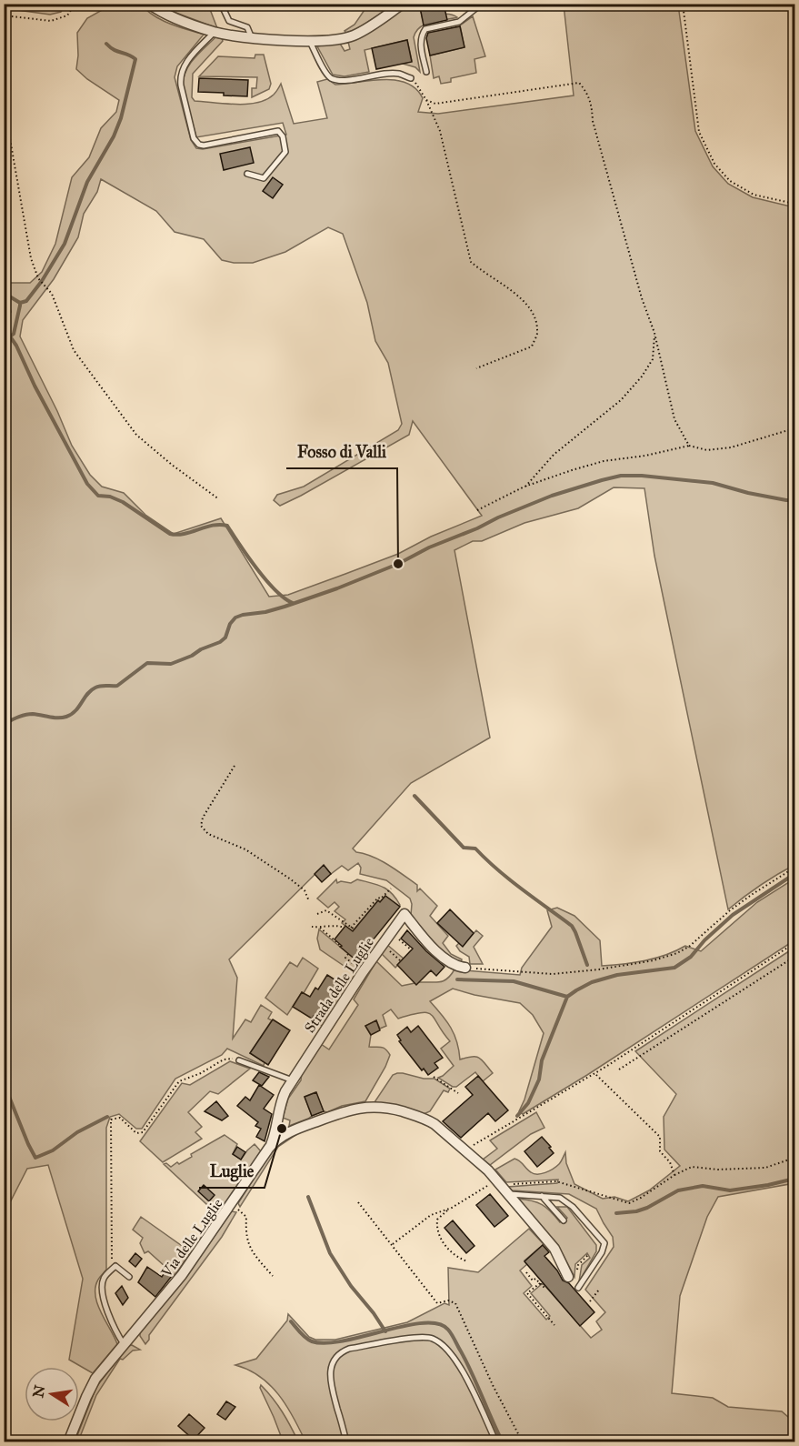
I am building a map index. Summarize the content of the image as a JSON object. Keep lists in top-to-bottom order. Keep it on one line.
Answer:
{"streets":{"street":["Strada delle Luglie","Via delle Luglie"]},"crossings":[["Strada delle Luglie","Via delle Luglie"]],"places":["Fosso di Valli","Luglie"],"north":"left"}
